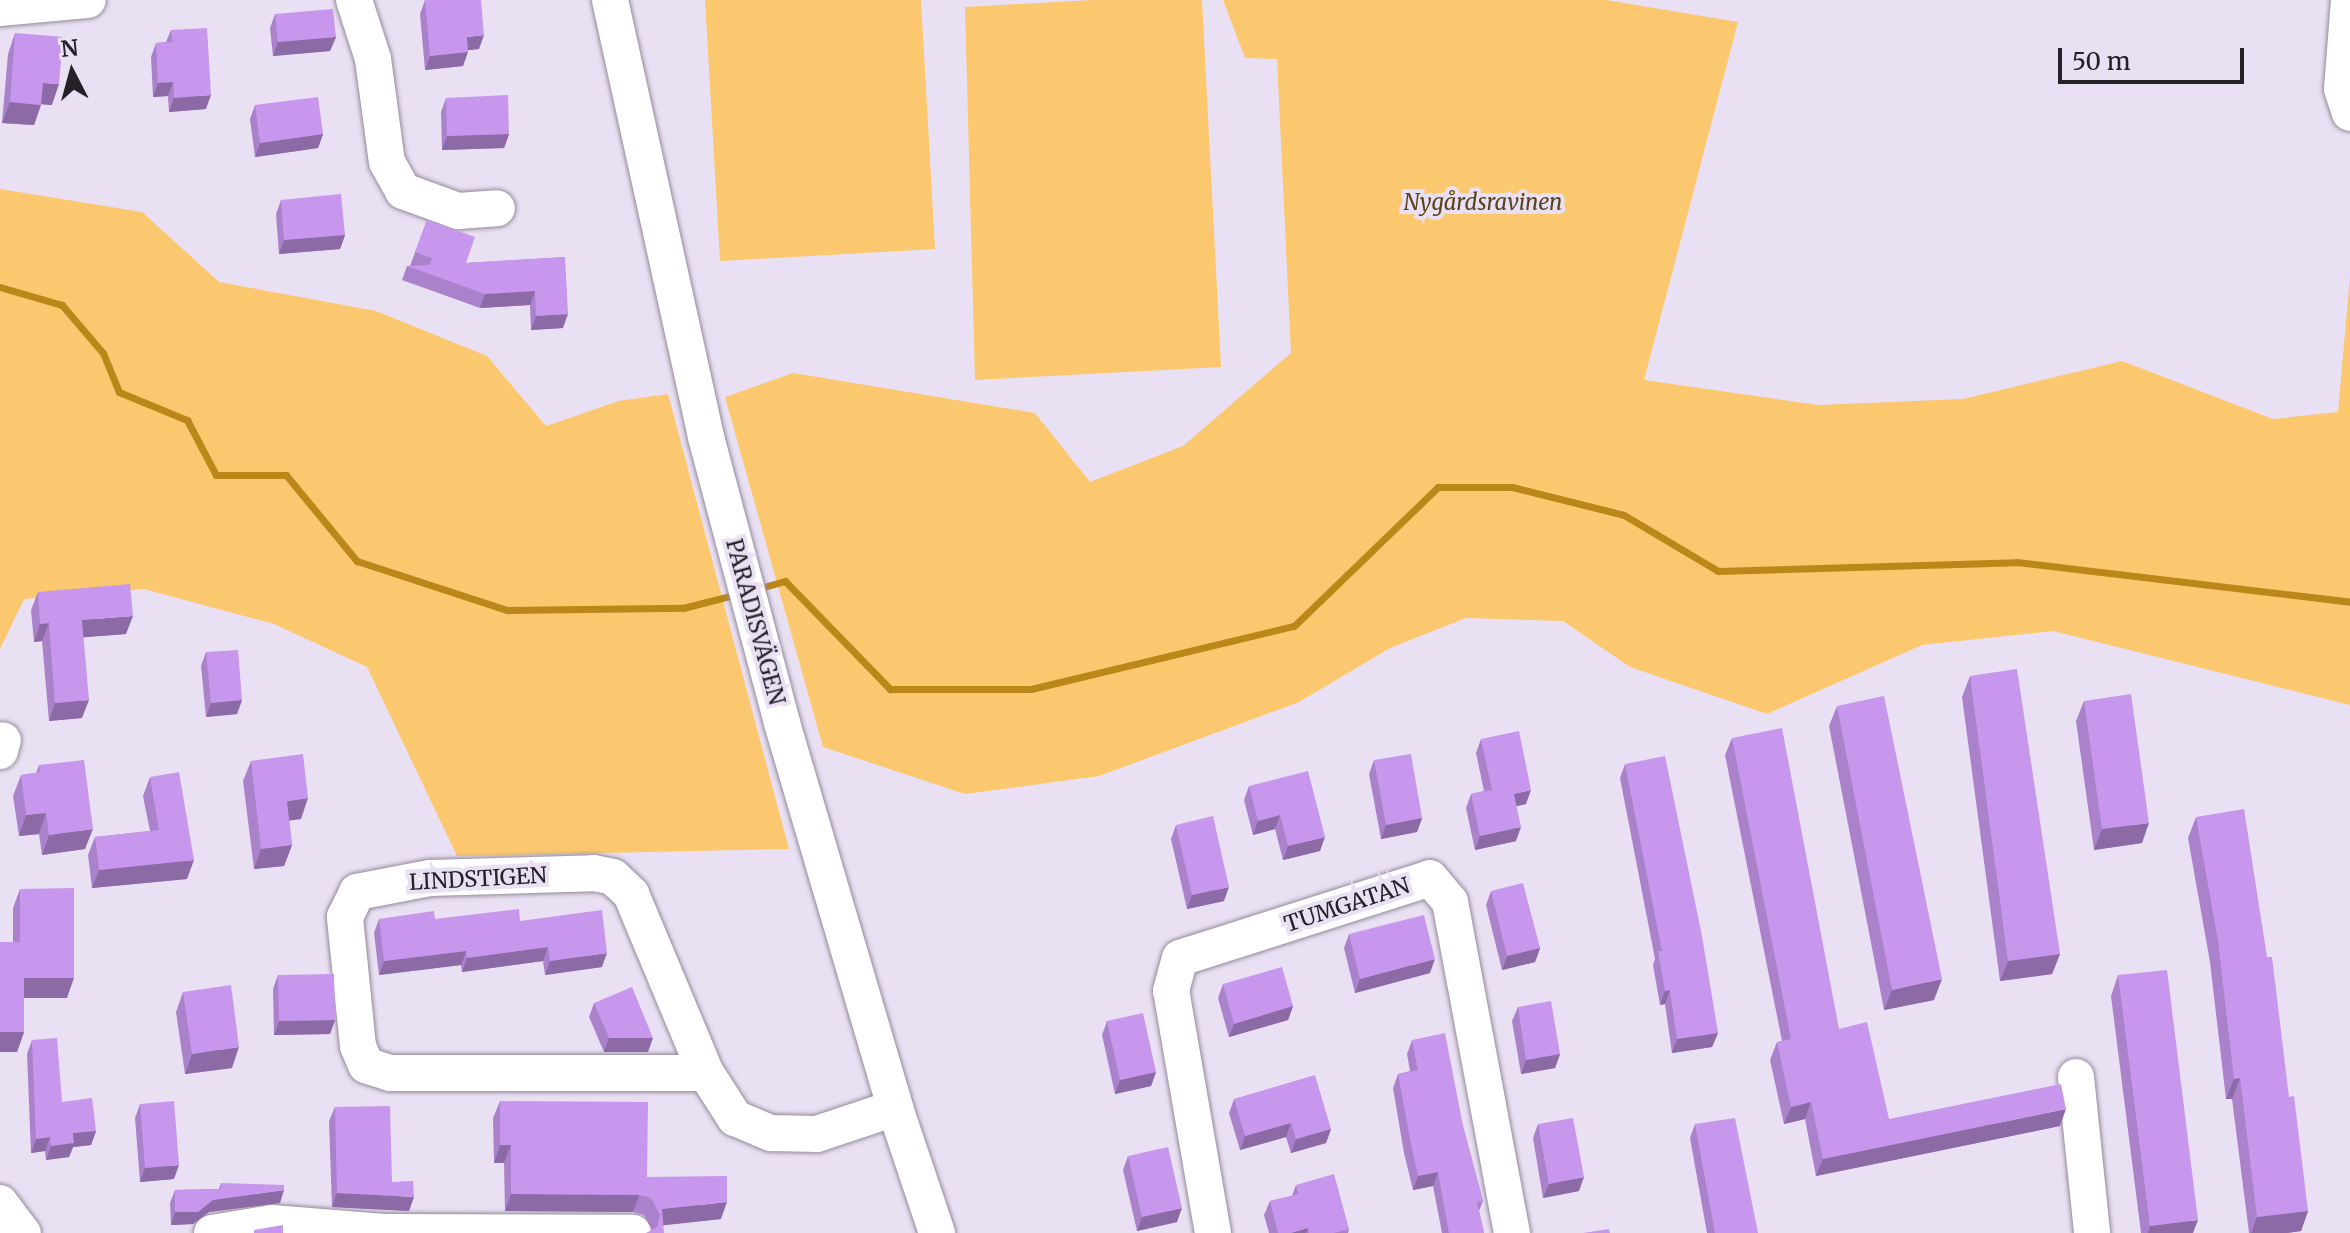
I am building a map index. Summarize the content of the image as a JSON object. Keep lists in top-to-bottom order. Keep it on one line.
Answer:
{"streets":{"street":["PARADISVÄGEN","LINDSTIGEN","TUMGATAN"]},"crossings":[["PARADISVÄGEN","LINDSTIGEN"]],"parks":["Nygårdsravinen"],"scale_bar":"50 m","north":"top"}
